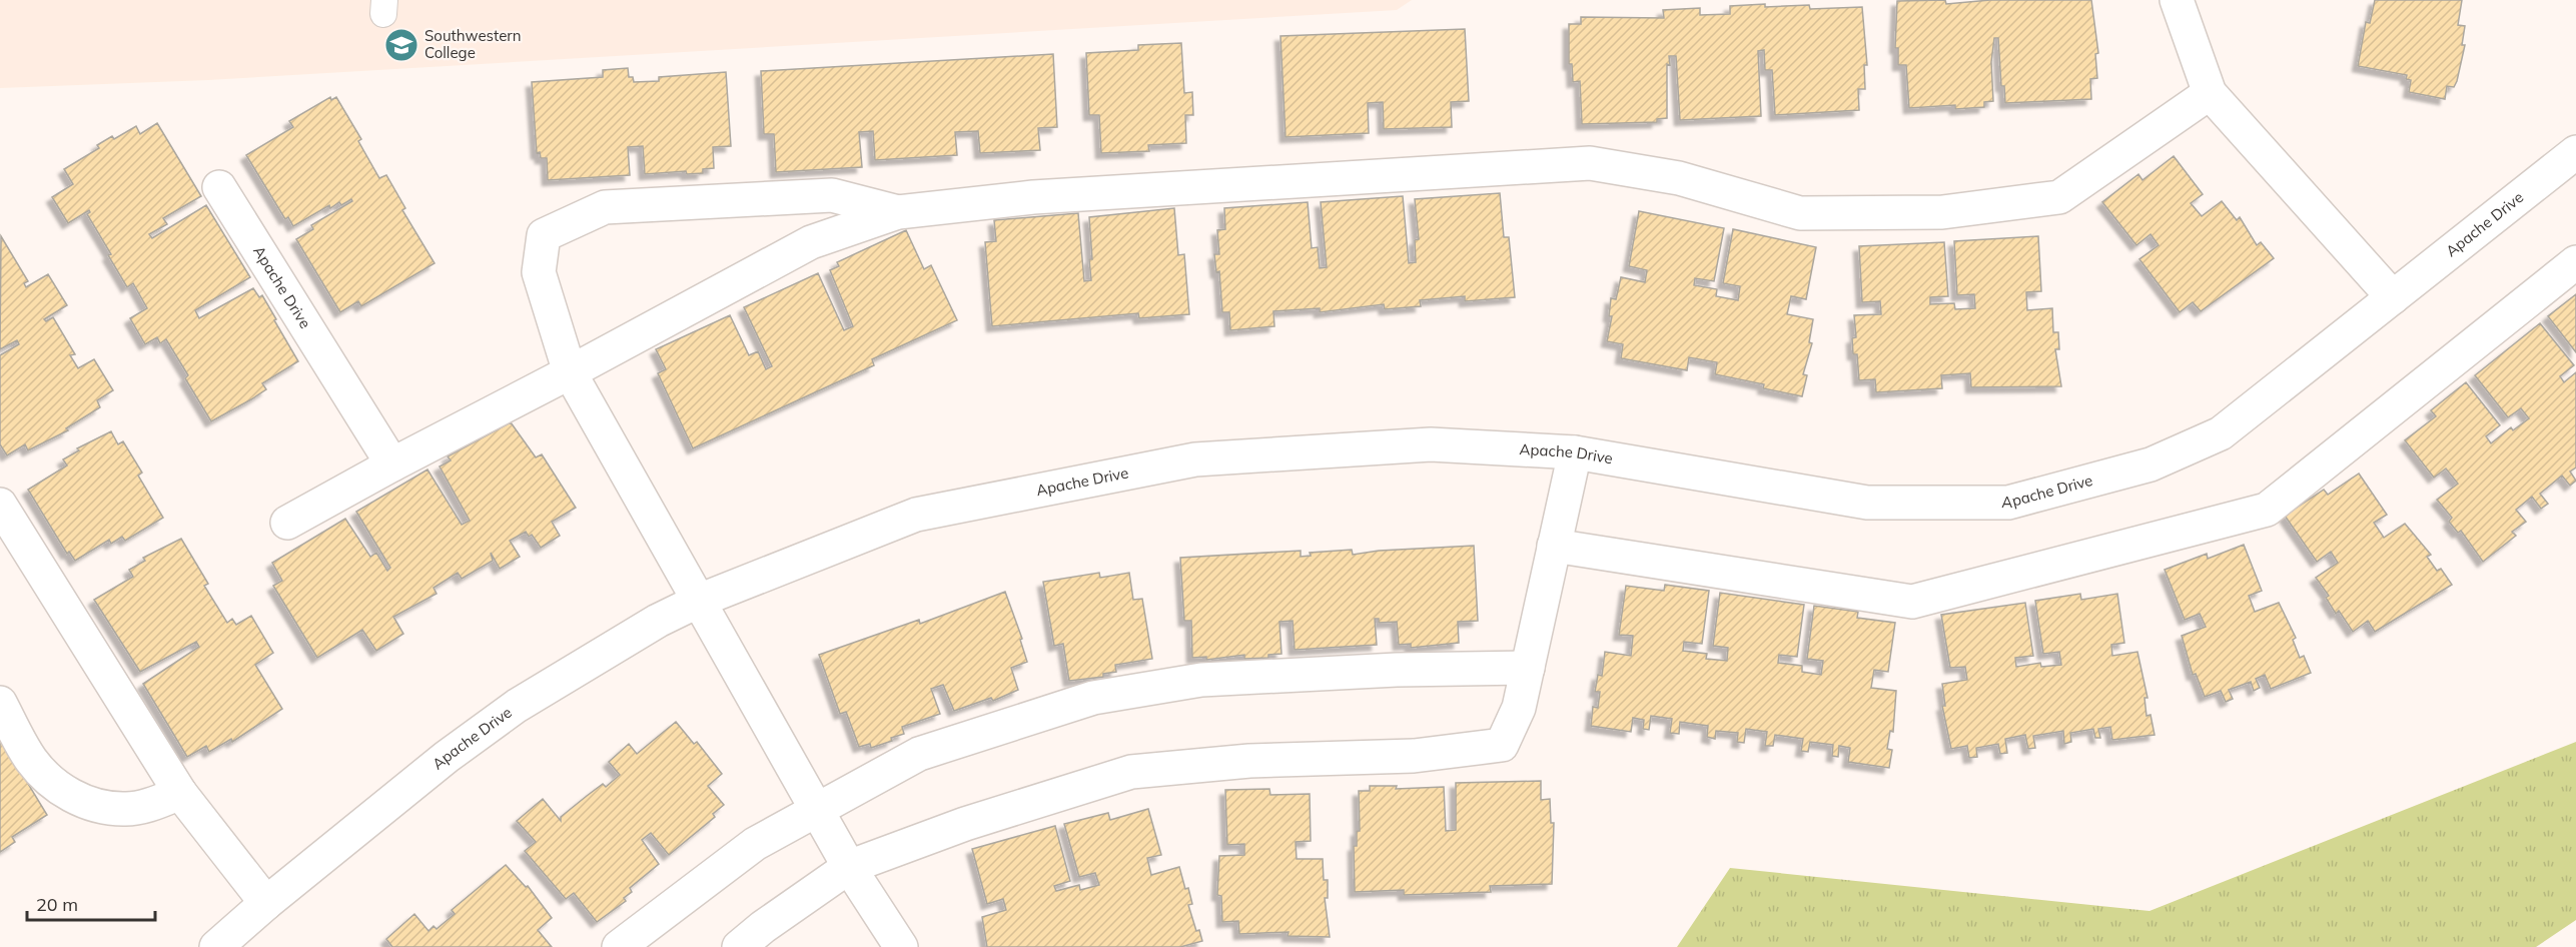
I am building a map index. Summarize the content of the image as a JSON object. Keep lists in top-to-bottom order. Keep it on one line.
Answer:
{"streets":{"street":["Apache Drive"]},"places":{"school or university":["Southwestern College"]},"scale_bar":"20 m"}
